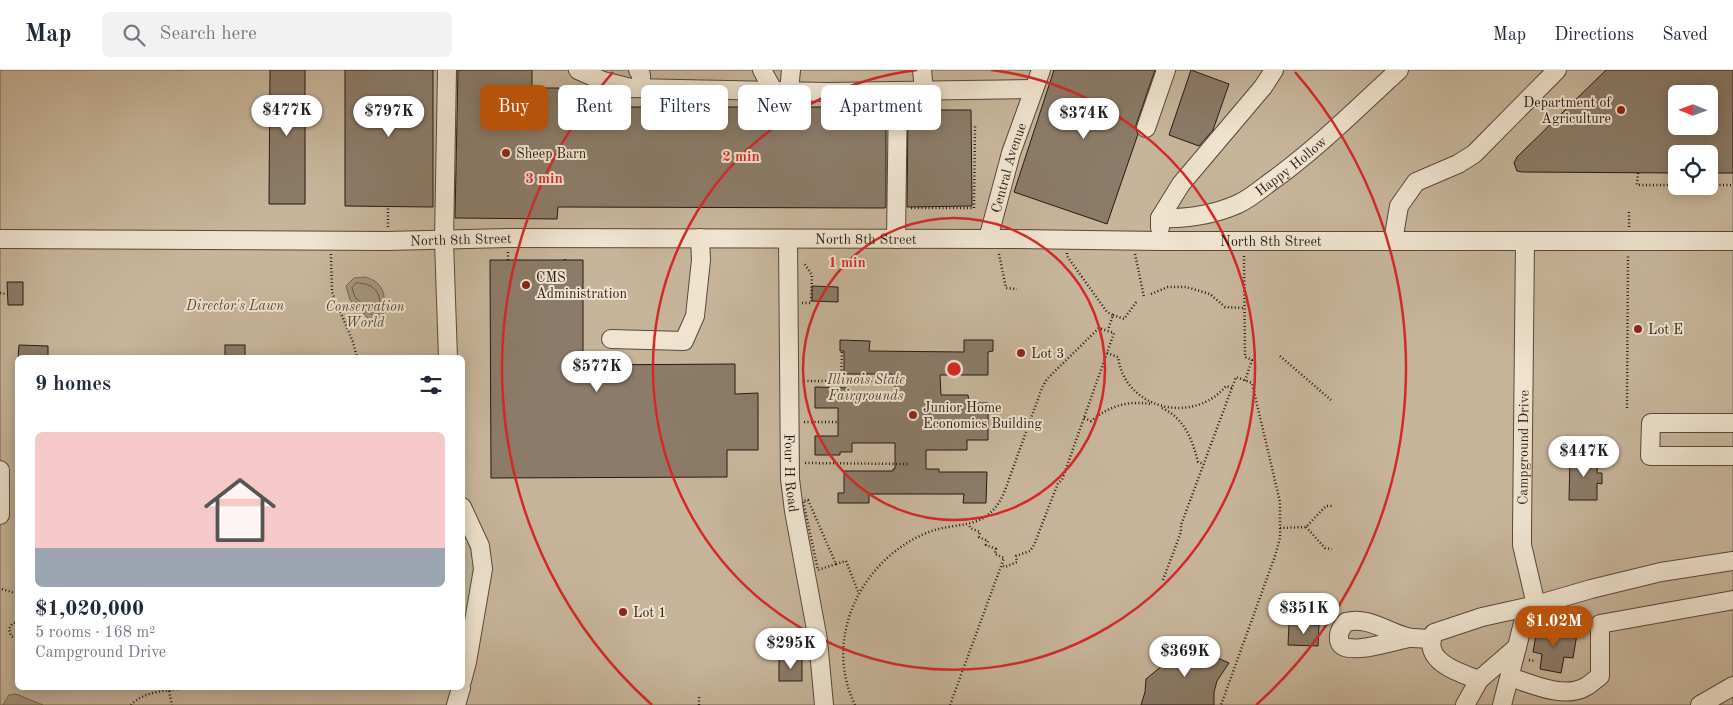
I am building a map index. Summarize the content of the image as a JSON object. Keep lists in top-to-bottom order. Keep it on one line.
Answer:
{"streets":{"street":["Happy Hollow","Central Avenue","North 8th Street","Campground Drive","Four H Road"]},"crossings":[["Central Avenue","North 8th Street"],["North 8th Street","Campground Drive"],["North 8th Street","Four H Road"]],"parks":["Director's Lawn","Conservation World","Illinois State Fairgrounds"],"places":["Department of Agriculture","Sheep Barn","CMS Administration","Lot E","Lot 3","Junior Home Economics Building","Lot 1"],"north":"left","page":{"header":"Map","search":"Search here","nav":["Map","Directions","Saved"],"chip":["Buy","Rent","Filters","New","Apartment"],"price":["$477K","$797K","$374K","$577K","$447K","$351K","$1.02M","$295K","$369K"],"heading":"9 homes","list":[{"name":"$1,020,000","note":"5 rooms · 168 m² · Campground Drive"}]},"rings":["2 min","3 min","1 min"]}
